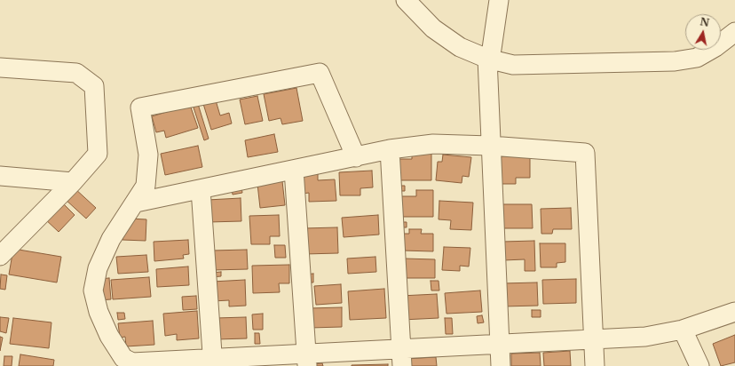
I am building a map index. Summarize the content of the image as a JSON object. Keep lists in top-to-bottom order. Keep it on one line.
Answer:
{"north":"top"}
